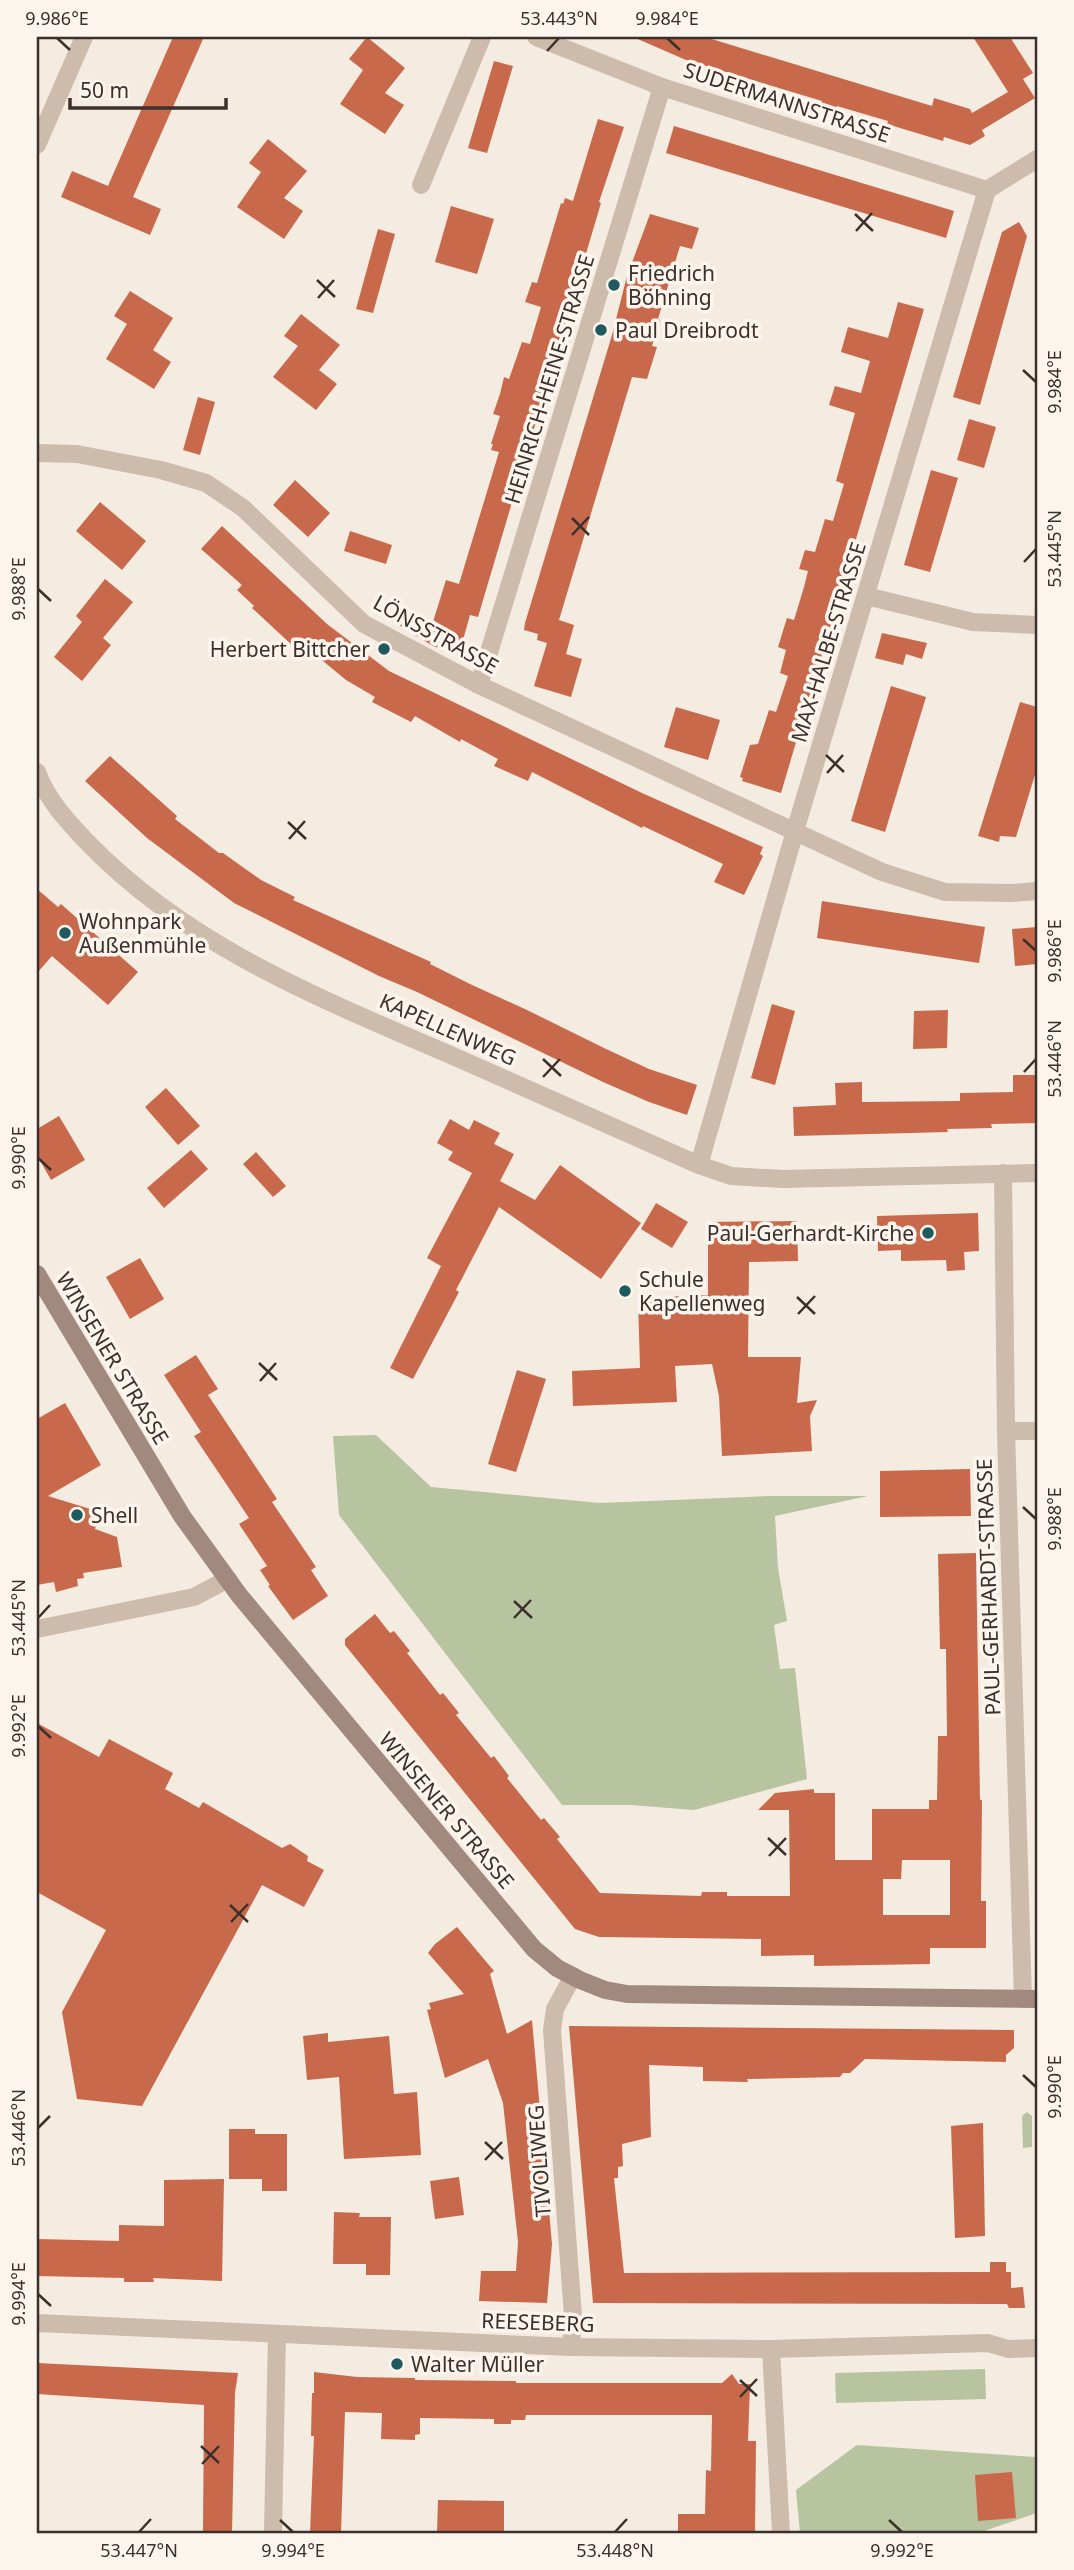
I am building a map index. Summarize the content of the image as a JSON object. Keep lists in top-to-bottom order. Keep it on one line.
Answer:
{"streets":{"main road":["WINSENER STRASSE"],"street":["SUDERMANNSTRASSE","HEINRICH-HEINE-STRASSE","LÖNSSTRASSE","MAX-HALBE-STRASSE","KAPELLENWEG","PAUL-GERHARDT-STRASSE","TIVOLIWEG","REESEBERG"]},"crossings":[["SUDERMANNSTRASSE","HEINRICH-HEINE-STRASSE"],["SUDERMANNSTRASSE","MAX-HALBE-STRASSE"],["HEINRICH-HEINE-STRASSE","LÖNSSTRASSE"],["LÖNSSTRASSE","MAX-HALBE-STRASSE"],["MAX-HALBE-STRASSE","KAPELLENWEG"],["KAPELLENWEG","PAUL-GERHARDT-STRASSE"],["WINSENER STRASSE","PAUL-GERHARDT-STRASSE"],["WINSENER STRASSE","TIVOLIWEG"],["TIVOLIWEG","REESEBERG"]],"places":["Friedrich Böhning","Paul Dreibrodt","Herbert Bittcher","Wohnpark Außenmühle","Paul-Gerhardt-Kirche","Schule Kapellenweg","Shell","Walter Müller"],"scale_bar":"50 m","coordinates":["9.986°E","53.443°N","9.984°E","53.445°N","9.988°E","53.446°N","9.990°E","9.992°E","9.994°E","53.447°N","53.448°N"]}
